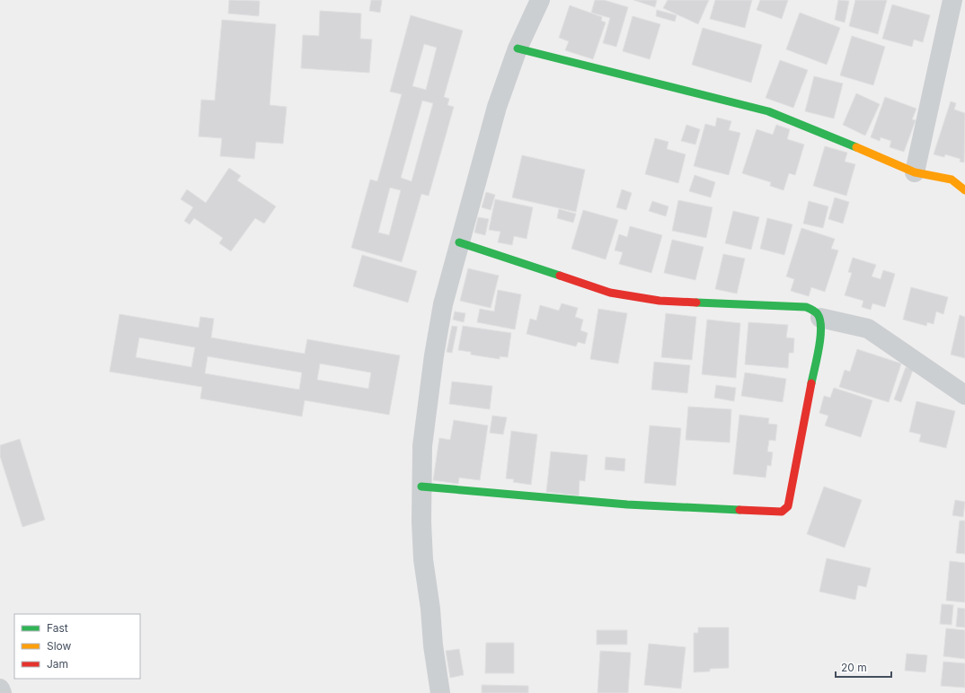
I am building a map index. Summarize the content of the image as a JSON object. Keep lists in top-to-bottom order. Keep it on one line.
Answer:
{"legend":["Fast","Slow","Jam"],"scale_bar":"20 m"}
